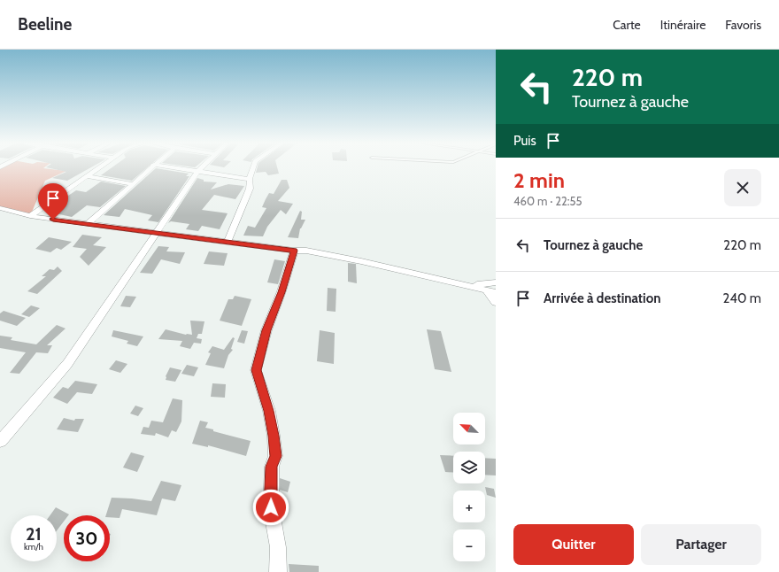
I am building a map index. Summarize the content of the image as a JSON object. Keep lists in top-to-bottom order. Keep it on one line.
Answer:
{"north":"top left","page":{"header":"Beeline","nav":["Carte","Itinéraire","Favoris"],"turn":["220 m","Tournez à gauche"],"then":"Puis","heading":["2 min","460 m · 22:55"],"list":[{"name":"Tournez à gauche","value":"220 m"},{"name":"Arrivée à destination","value":"240 m"}],"map_buttons":["+","−"],"speed":"21 km/h","limit":"30","buttons":["Quitter","Partager"]}}
